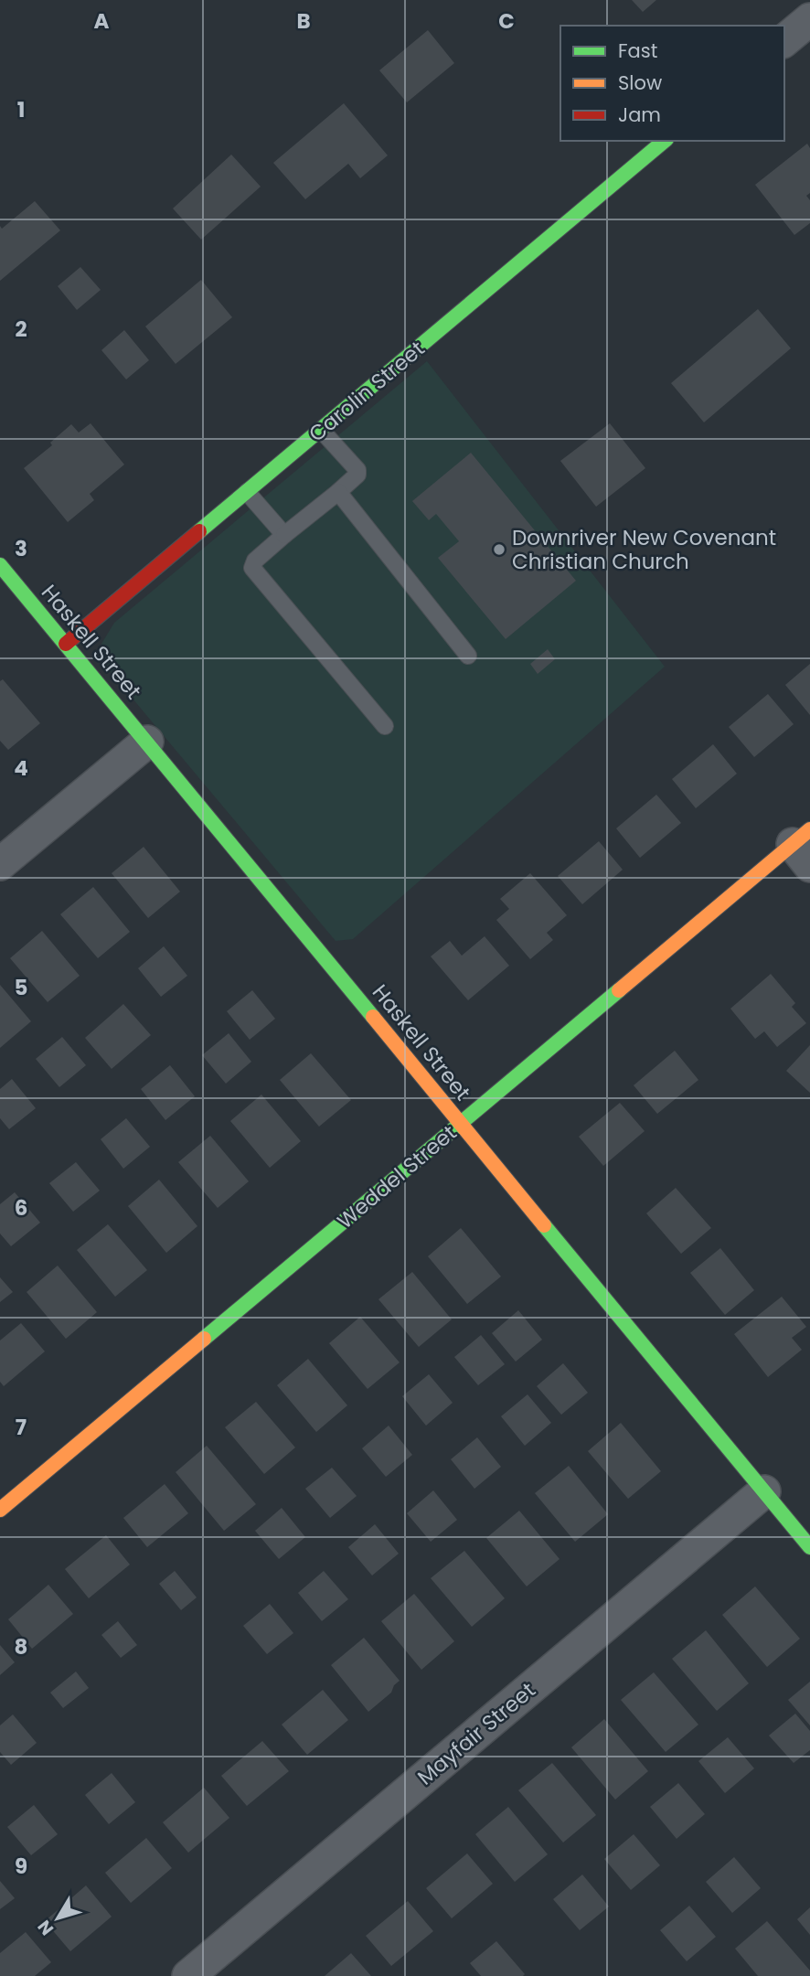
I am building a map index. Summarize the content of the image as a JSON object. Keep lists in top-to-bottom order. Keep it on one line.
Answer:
{"streets":{"street":["Carolin Street","Haskell Street","Weddel Street","Mayfair Street"]},"crossings":[["Carolin Street","Haskell Street"],["Haskell Street","Weddel Street"],["Haskell Street","Mayfair Street"]],"places":["Downriver New Covenant Christian Church"],"legend":["Fast","Slow","Jam"],"north":"bottom left","grid":{"columns":["A","B","C"],"rows":["1","2","3","4","5","6","7","8","9"]}}
